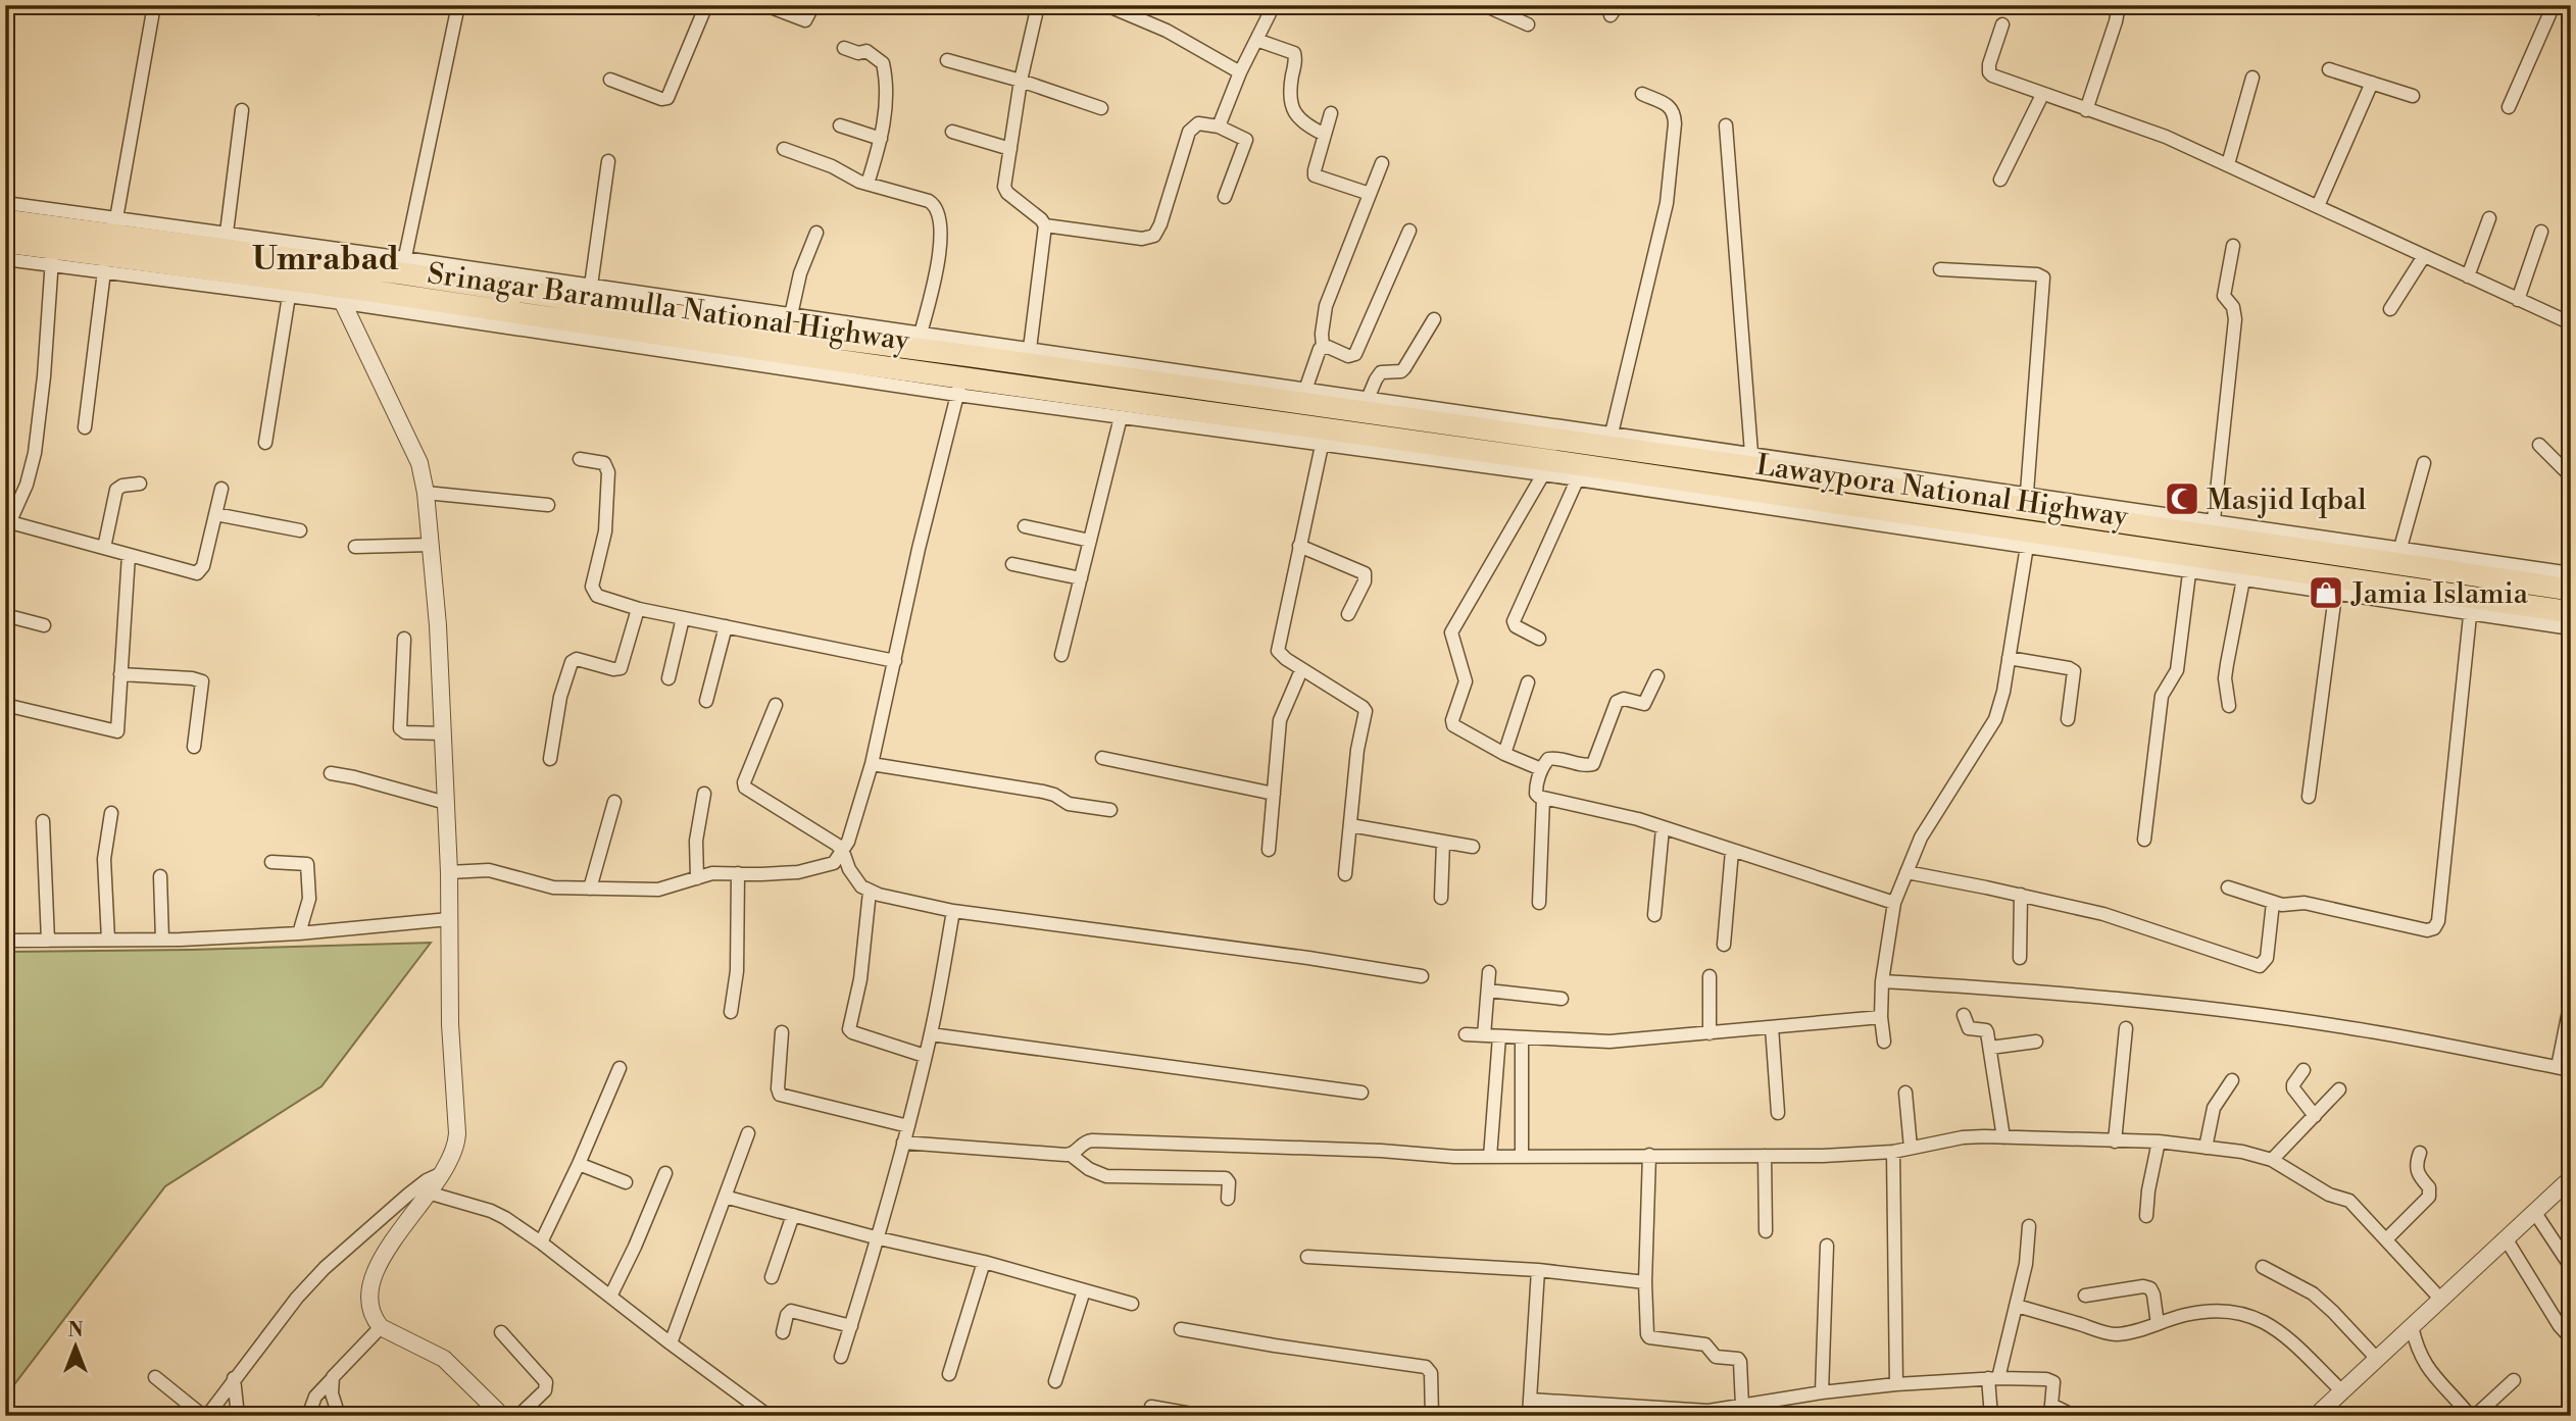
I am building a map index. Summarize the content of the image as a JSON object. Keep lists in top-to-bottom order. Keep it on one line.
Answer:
{"streets":{"highway":["Srinagar Baramulla National Highway","Lawaypora National Highway"]},"crossings":[["Srinagar Baramulla National Highway","Lawaypora National Highway"]],"districts":["Umrabad"],"places":{"mosque":["Masjid Iqbal"],"shop":["Jamia Islamia"]},"north":"top"}
